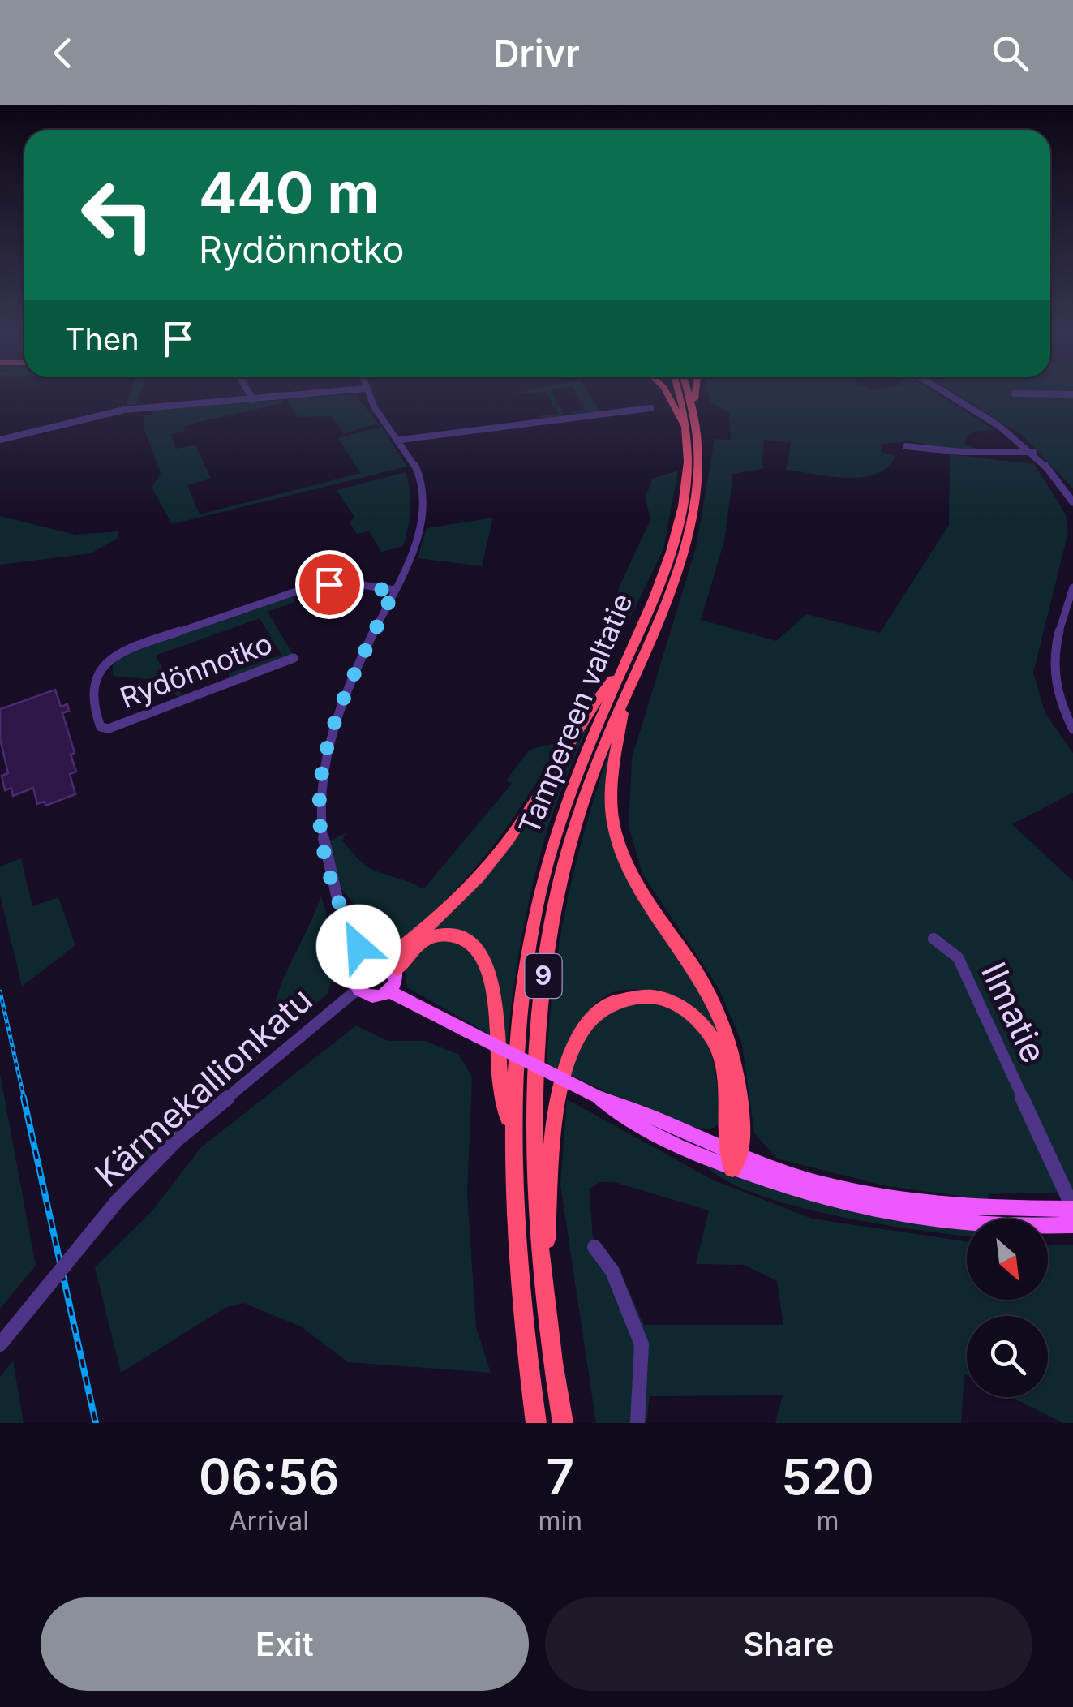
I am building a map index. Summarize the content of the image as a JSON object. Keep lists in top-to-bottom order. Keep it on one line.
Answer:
{"streets":{"highway":["Tampereen valtatie","9"],"street":["Rydönnotko","Ilmatie","Kärmekallionkatu"]},"north":"bottom right","page":{"header":"Drivr","turn":["440 m","Rydönnotko"],"then":"Then","eta":["06:56","Arrival","7","min","520","m"],"buttons":["Exit","Share"]}}
